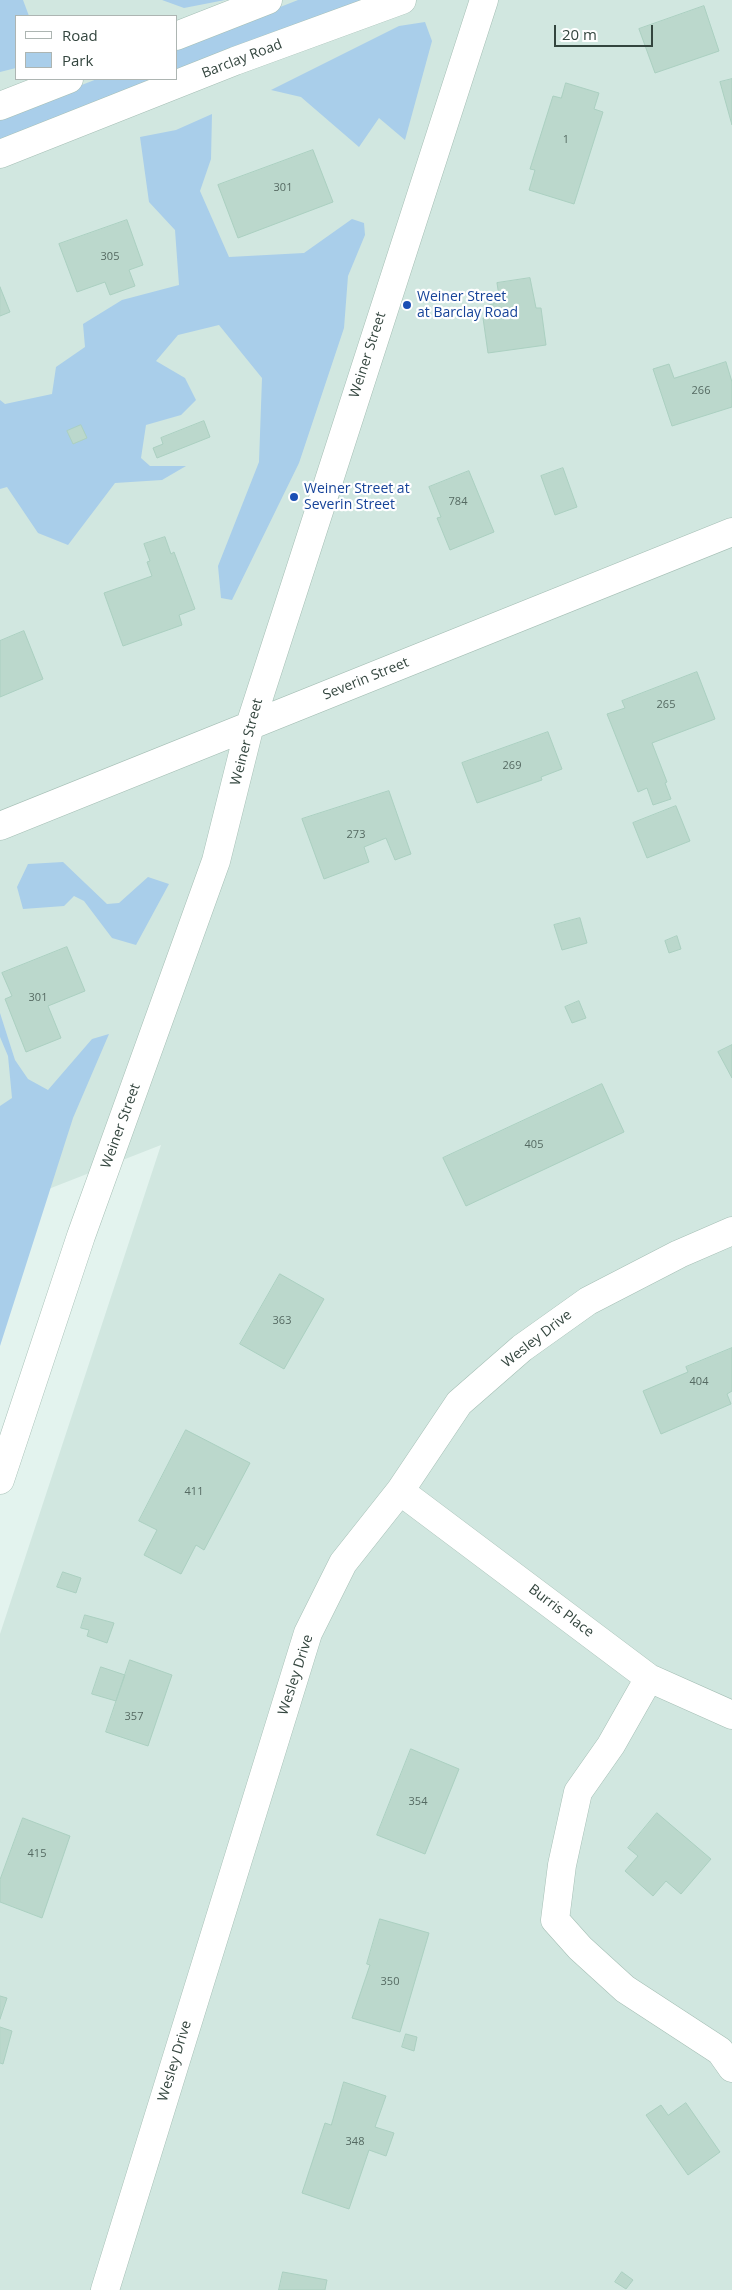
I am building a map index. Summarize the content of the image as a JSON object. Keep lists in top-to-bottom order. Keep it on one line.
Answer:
{"streets":{"street":["Barclay Road","Weiner Street","Severin Street","Wesley Drive","Burris Place"]},"crossings":[["Weiner Street","Severin Street"],["Wesley Drive","Burris Place"]],"places":["Weiner Street at Barclay Road","Weiner Street at Severin Street"],"house_numbers":["1","301","305","266","784","265","269","273","301","405","363","404","411","357","354","415","350","348"],"legend":["Road","Park"],"scale_bar":"20 m"}
